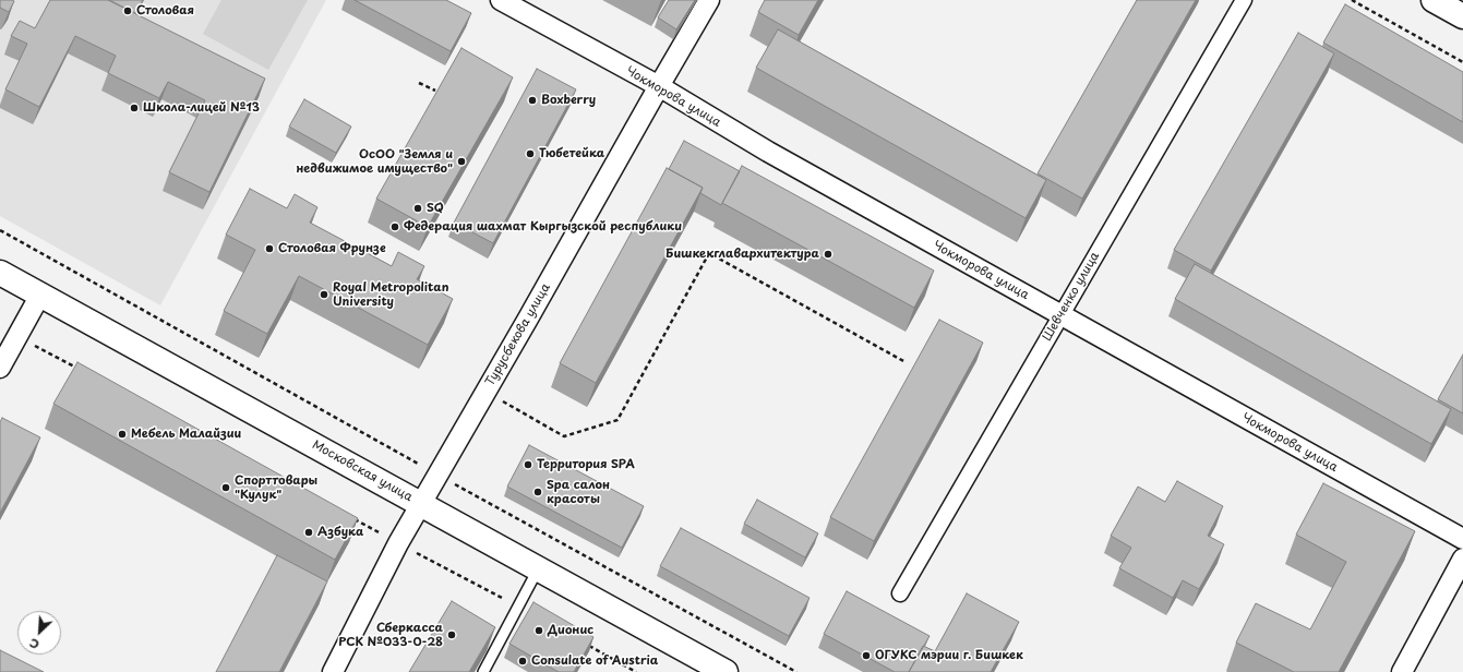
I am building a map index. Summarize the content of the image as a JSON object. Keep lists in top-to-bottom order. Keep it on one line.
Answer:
{"streets":{"main road":["Московская улица"],"street":["Чокморова улица","Шевченко улица","Турусбекова улица"]},"crossings":[["Чокморова улица","Шевченко улица"],["Чокморова улица","Турусбекова улица"],["Турусбекова улица","Московская улица"]],"places":["Столовая","Boxberry","Школа-лицей №13","Тюбетейка","ОсОО \"Земля и недвижимое имущество\"","SQ","Федерация шахмат Кыргызской республики","Столовая Фрунзе","Бишкекглавархитектура","Royal Metropolitan University","Мебель Малайзии","Территория SPA","Спорттовары \"Кулук\"","Spa салон красоты","Азбука","Дионис","Сберкасса РСК №033-0-28","ОГУКС мэрии г. Бишкек","Consulate of Austria"],"north":"bottom left"}
